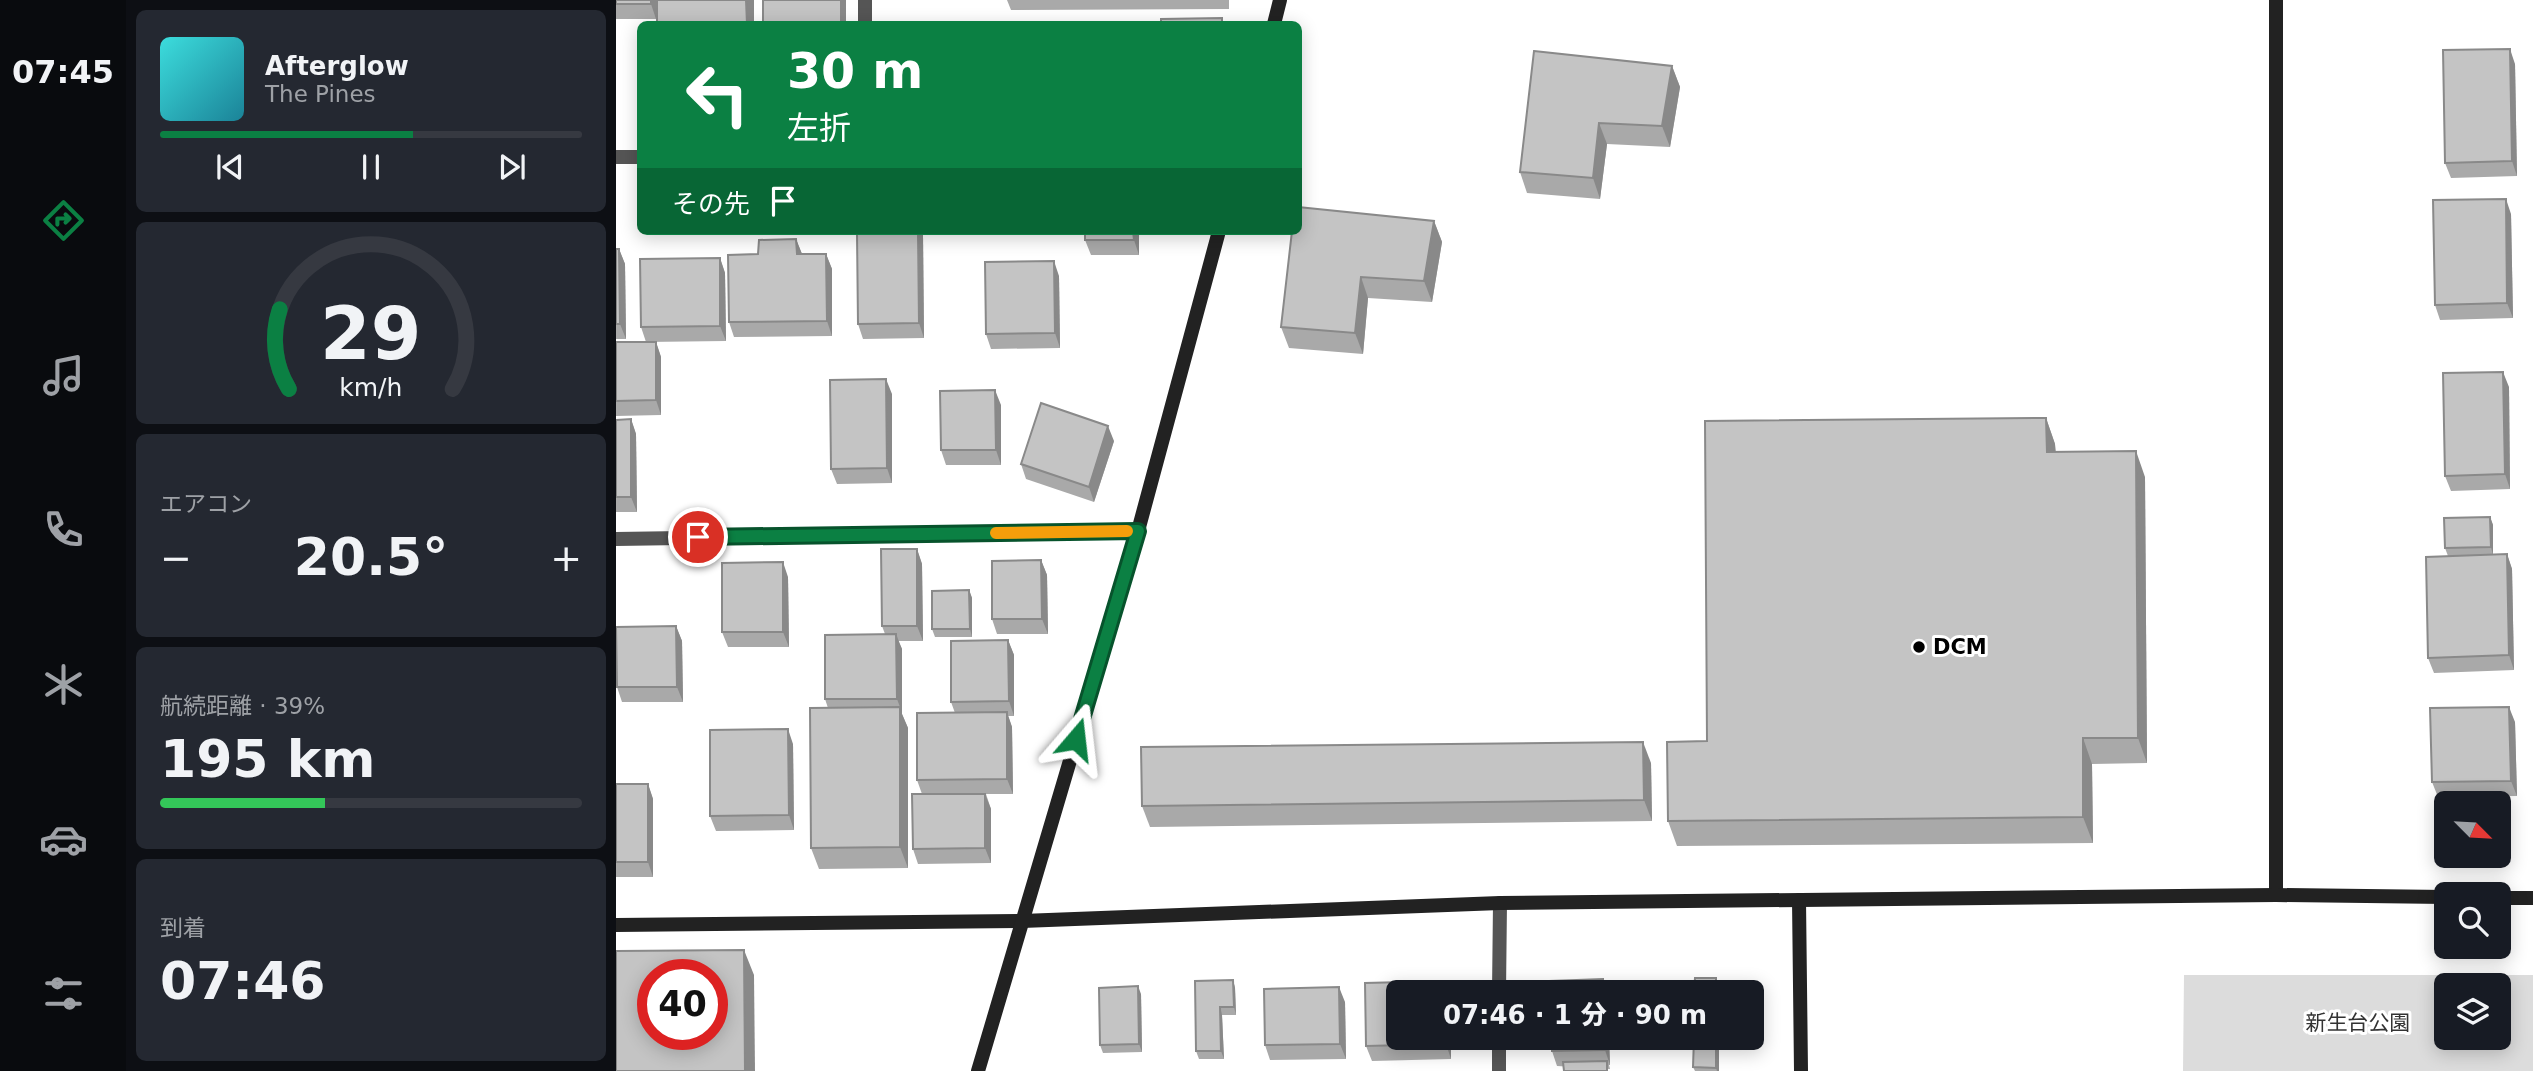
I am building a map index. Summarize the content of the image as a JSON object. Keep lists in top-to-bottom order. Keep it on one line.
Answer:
{"parks":["新生台公園"],"places":["DCM"],"north":"bottom right","page":{"tabs":"07:45","turn":["30 m","左折"],"song":["Afterglow","The Pines"],"then":"その先","tile":["エアコン",["航続距離 · 39%","195 km"],["到着","07:46"]],"heat":["−","20.5°","+"],"limit":"40","trip":"07:46 · 1 分 · 90 m","gauge":["29","km/h"]}}
